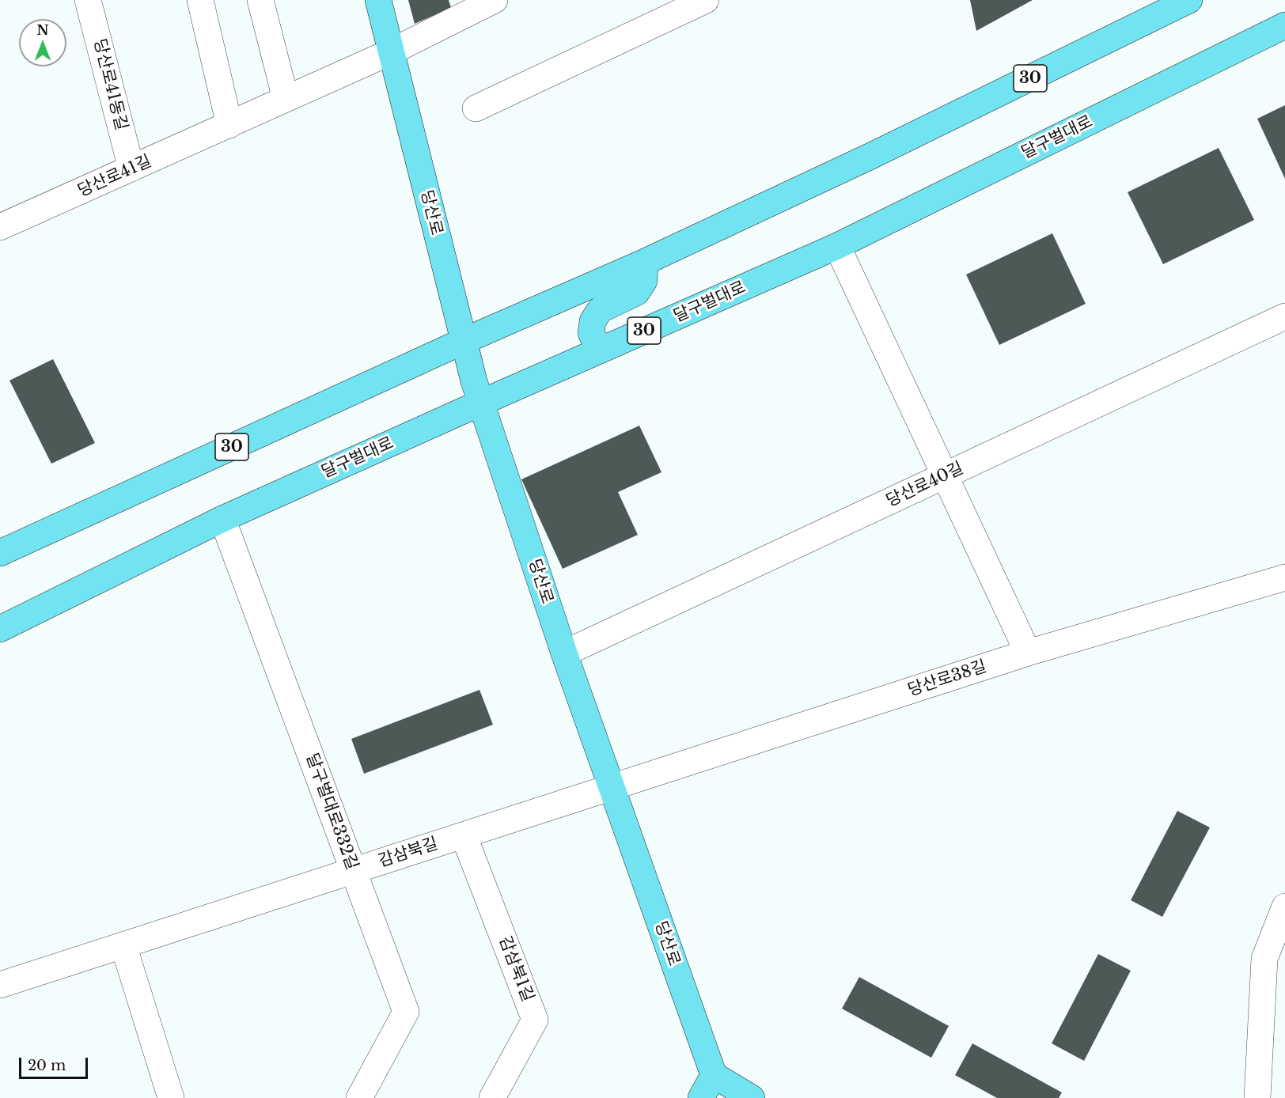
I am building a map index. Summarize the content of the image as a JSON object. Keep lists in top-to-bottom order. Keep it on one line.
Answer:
{"streets":{"main road":["30","달구벌대로","당산로"],"street":["당산로41동길","당산로41길","당산로40길","당산로38길","달구벌대로332길","감삼북길","감삼북1길"]},"crossings":[["30","당산로"],["당산로41동길","당산로41길"],["달구벌대로","당산로"],["달구벌대로","달구벌대로332길"],["당산로41길","당산로"],["당산로","당산로40길"],["당산로","당산로38길"],["당산로","감삼북길"],["당산로38길","감삼북길"],["달구벌대로332길","감삼북길"],["감삼북길","감삼북1길"]],"scale_bar":"20 m","north":"top"}
